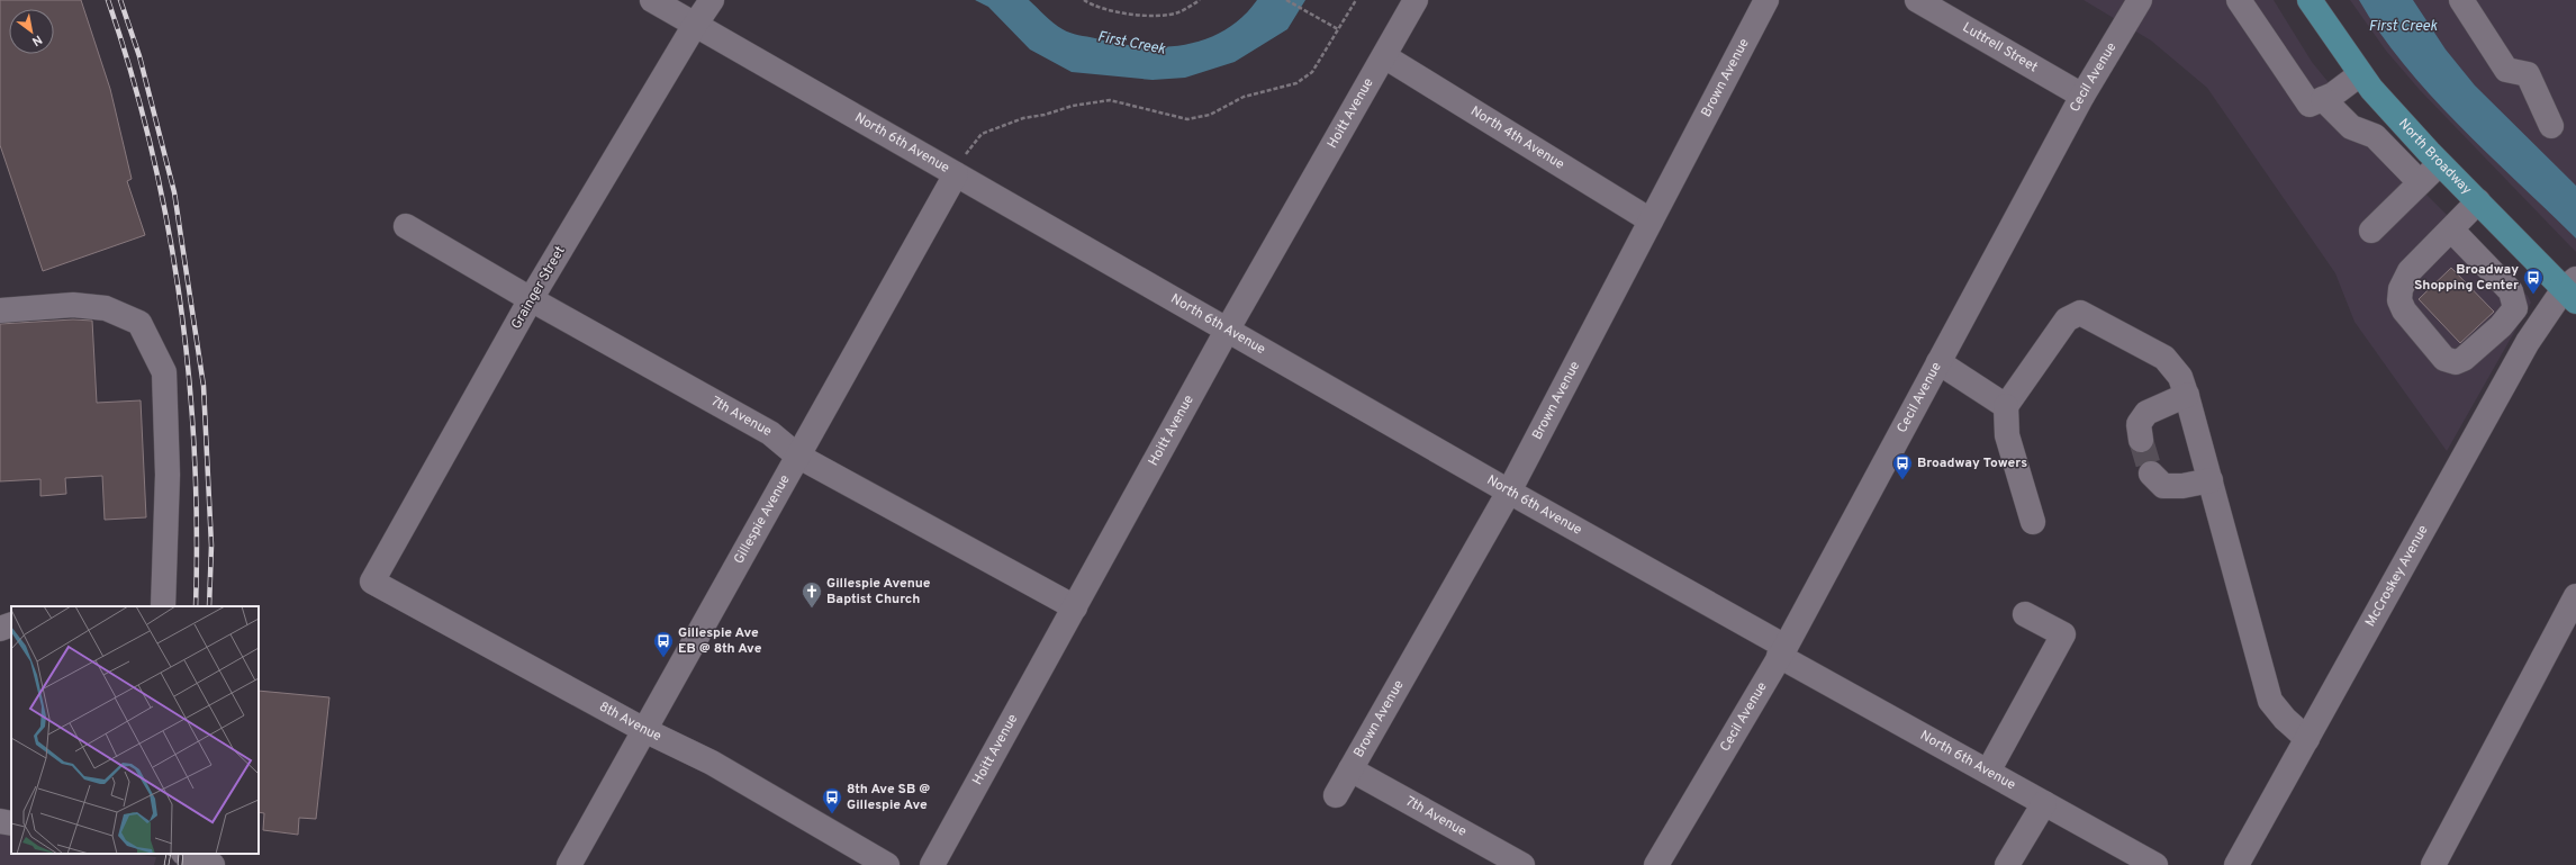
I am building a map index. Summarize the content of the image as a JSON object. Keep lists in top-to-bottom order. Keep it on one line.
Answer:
{"streets":{"main road":["North Broadway"],"street":["Luttrell Street","Brown Avenue","Cecil Avenue","Hoitt Avenue","North 4th Avenue","North 6th Avenue","Grainger Street","7th Avenue","Gillespie Avenue","McCroskey Avenue","8th Avenue"]},"crossings":[["Luttrell Street","Cecil Avenue"],["Brown Avenue","North 4th Avenue"],["Brown Avenue","North 6th Avenue"],["Brown Avenue","7th Avenue"],["Cecil Avenue","North 6th Avenue"],["Hoitt Avenue","North 4th Avenue"],["Hoitt Avenue","North 6th Avenue"],["Hoitt Avenue","7th Avenue"],["North 6th Avenue","Grainger Street"],["North 6th Avenue","Gillespie Avenue"],["North Broadway","McCroskey Avenue"],["Grainger Street","7th Avenue"],["Grainger Street","8th Avenue"],["7th Avenue","Gillespie Avenue"],["Gillespie Avenue","8th Avenue"]],"water":["First Creek"],"places":{"bus stop":["Broadway Shopping Center","Broadway Towers","Gillespie Ave EB @ 8th Ave","8th Ave SB @ Gillespie Ave"],"church":["Gillespie Avenue Baptist Church"]},"north":"bottom right"}
